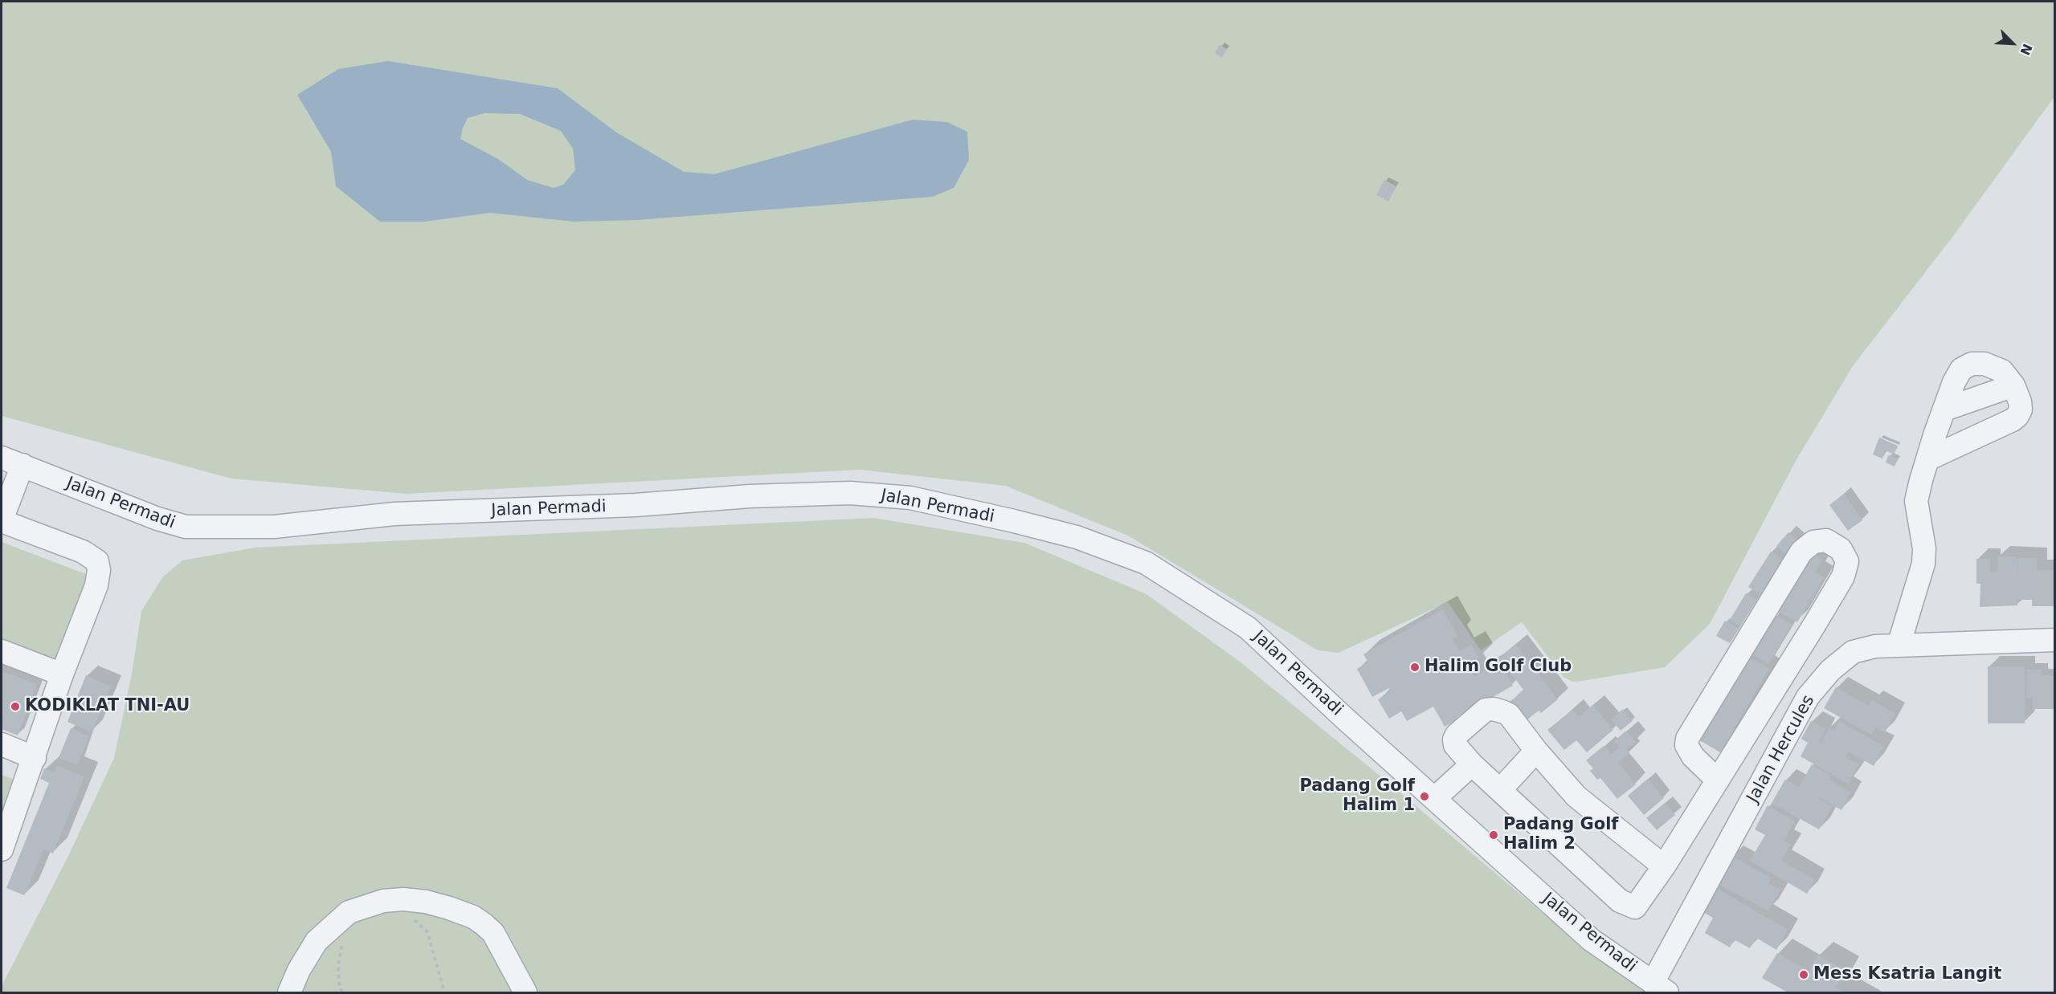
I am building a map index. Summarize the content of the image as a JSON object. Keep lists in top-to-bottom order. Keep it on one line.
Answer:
{"streets":{"street":["Jalan Permadi","Jalan Hercules"]},"crossings":[["Jalan Permadi","Jalan Hercules"]],"places":["Halim Golf Club","KODIKLAT TNI-AU","Padang Golf Halim 1","Padang Golf Halim 2","Mess Ksatria Langit"],"north":"bottom right"}
